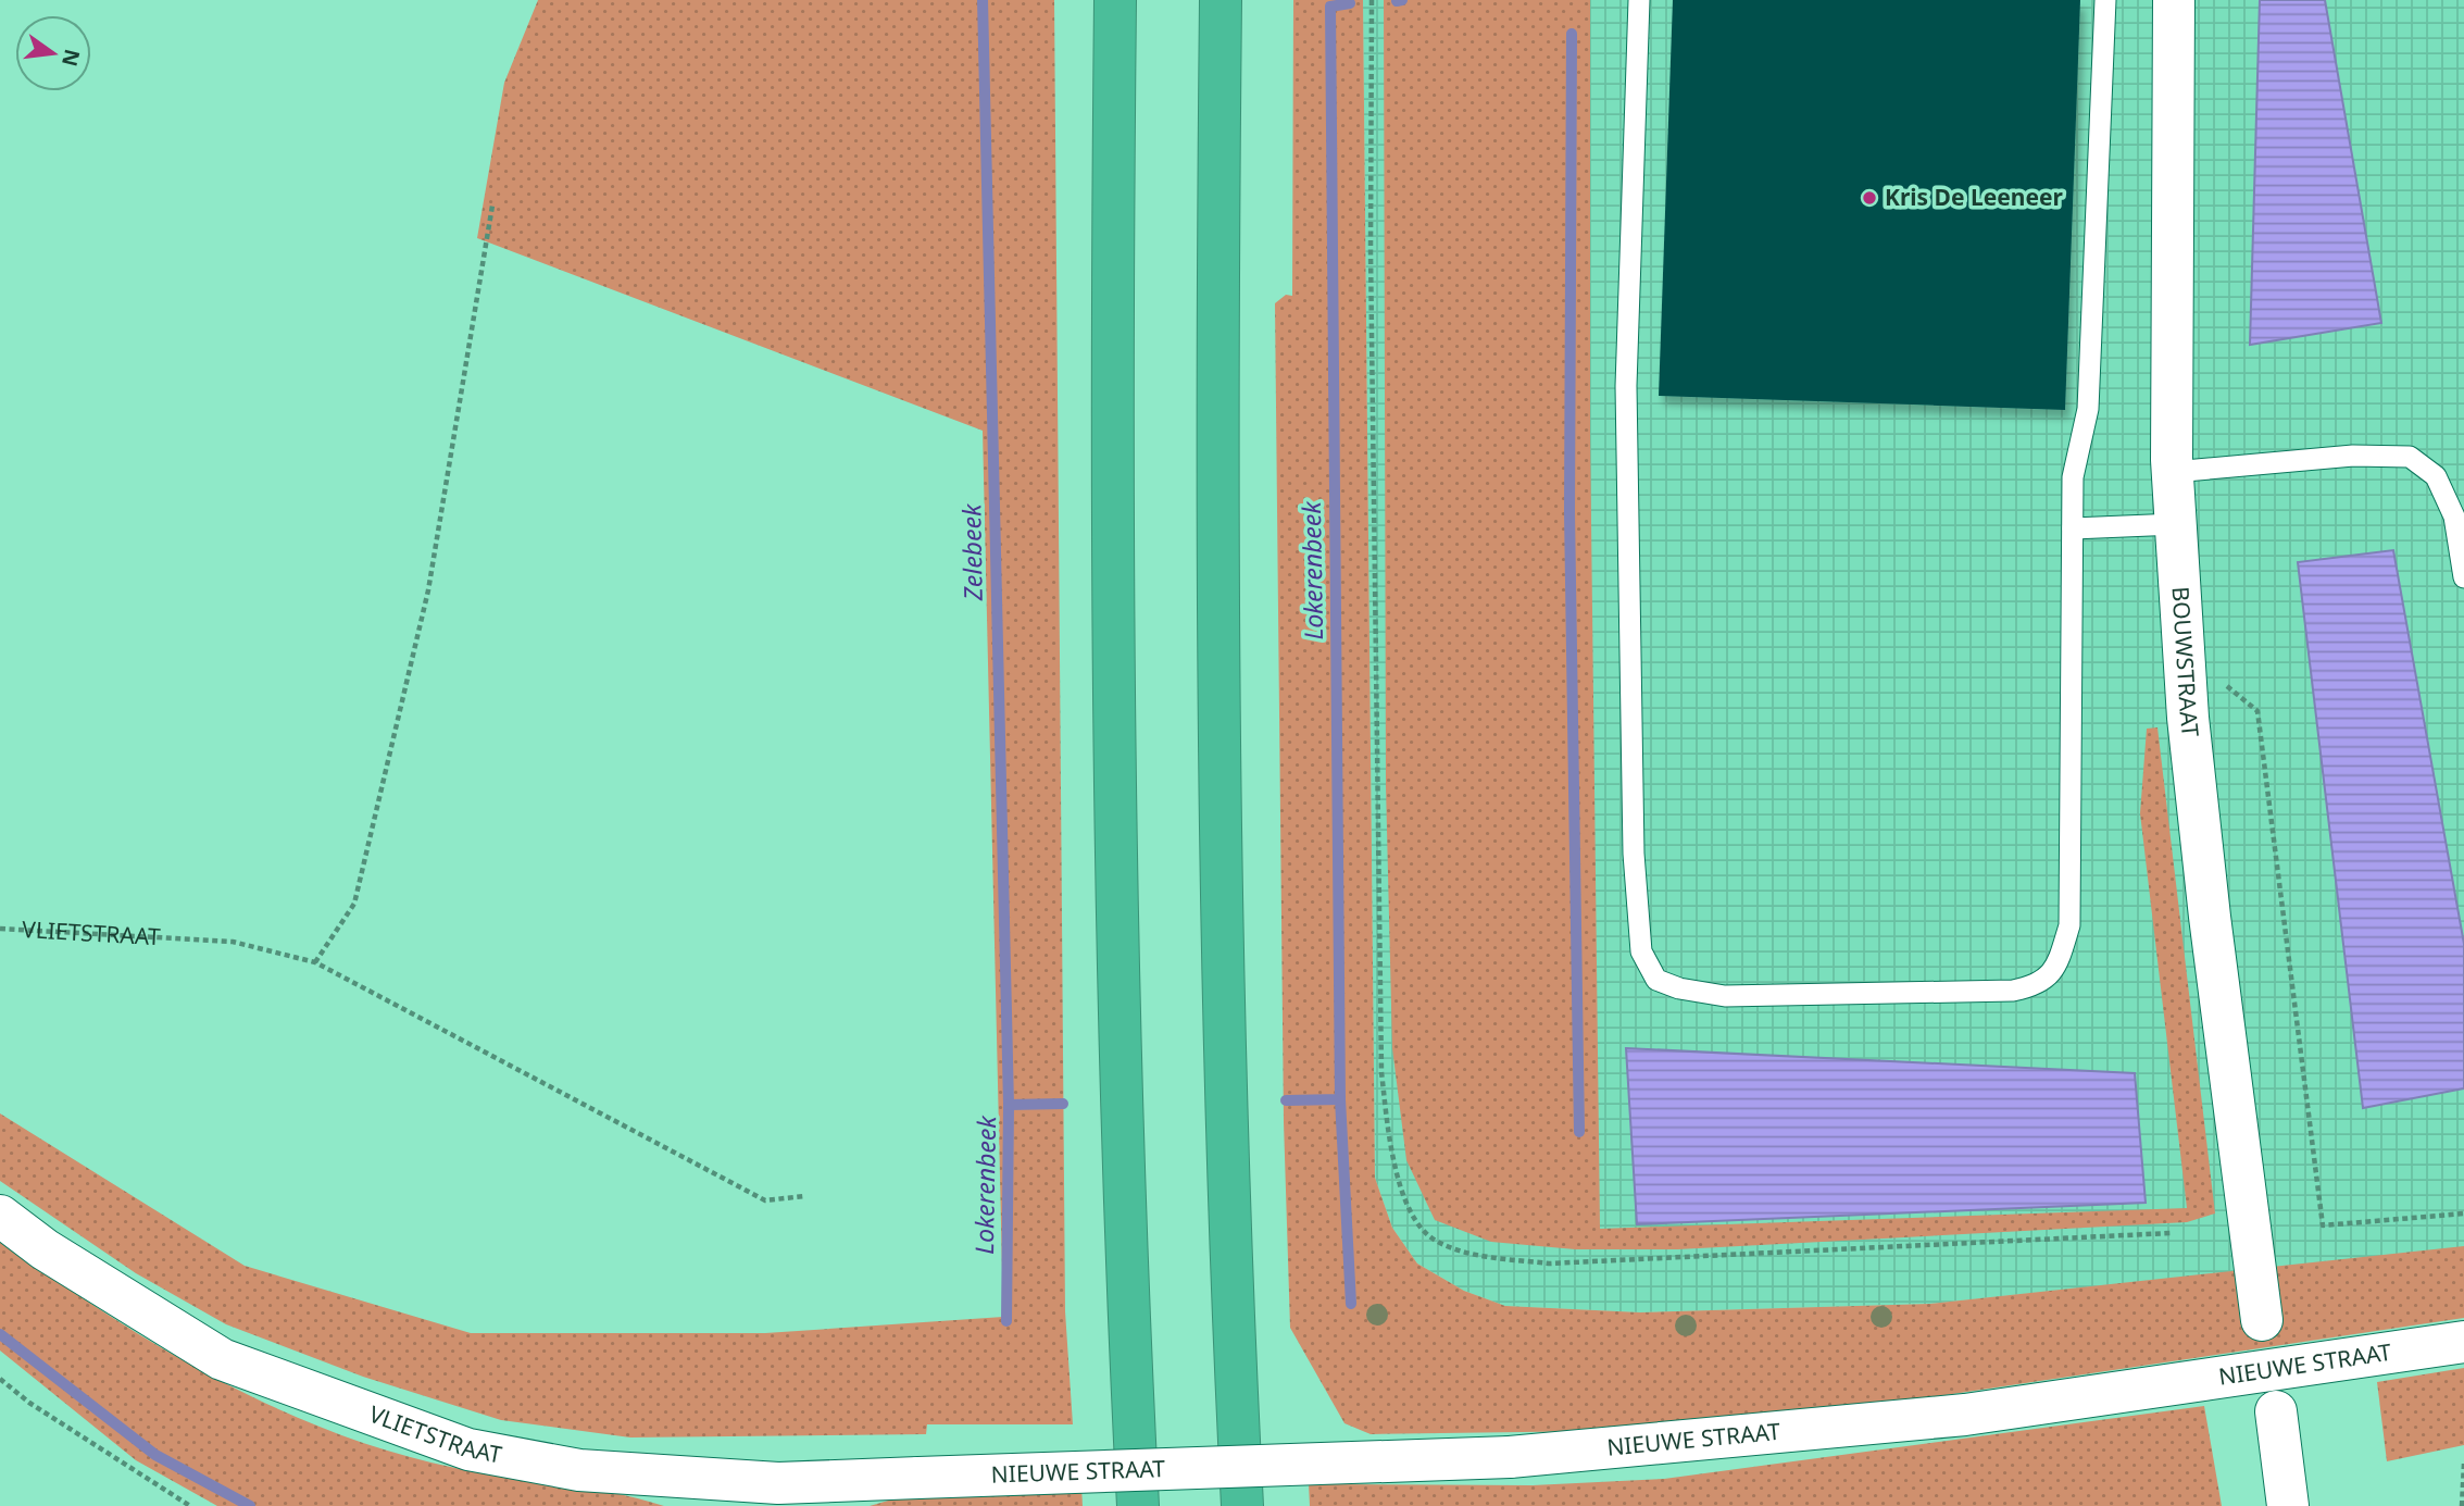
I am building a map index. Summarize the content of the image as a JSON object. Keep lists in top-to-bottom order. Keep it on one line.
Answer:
{"streets":{"street":["BOUWSTRAAT","VLIETSTRAAT","NIEUWE STRAAT"]},"crossings":[["VLIETSTRAAT","NIEUWE STRAAT"]],"water":["Zelebeek","Lokerenbeek"],"places":["Kris De Leeneer"],"north":"right"}
